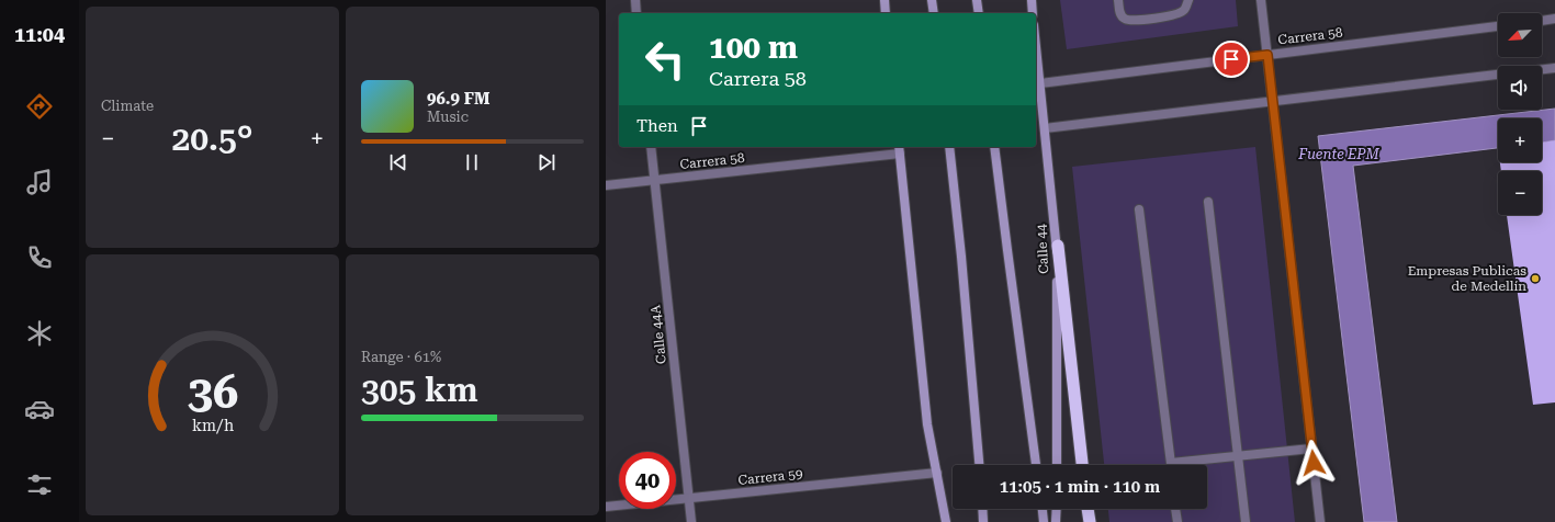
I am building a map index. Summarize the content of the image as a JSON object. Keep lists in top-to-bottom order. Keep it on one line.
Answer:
{"streets":{"main road":["Calle 44"],"street":["Carrera 58","Calle 44A","Carrera 59"]},"crossings":[["Carrera 58","Calle 44"],["Carrera 58","Calle 44A"],["Calle 44A","Carrera 59"]],"water":["Fuente EPM"],"places":["Empresas Publicas de Medellín"],"north":"bottom left","page":{"tabs":"11:04","tile":["Climate",["Range · 61%","305 km"]],"map_buttons":["+","−"],"turn":["100 m","Carrera 58"],"song":["96.9 FM","Music"],"then":"Then","heat":["−","20.5°","+"],"limit":"40","trip":"11:05 · 1 min · 110 m","gauge":["36","km/h"]}}
